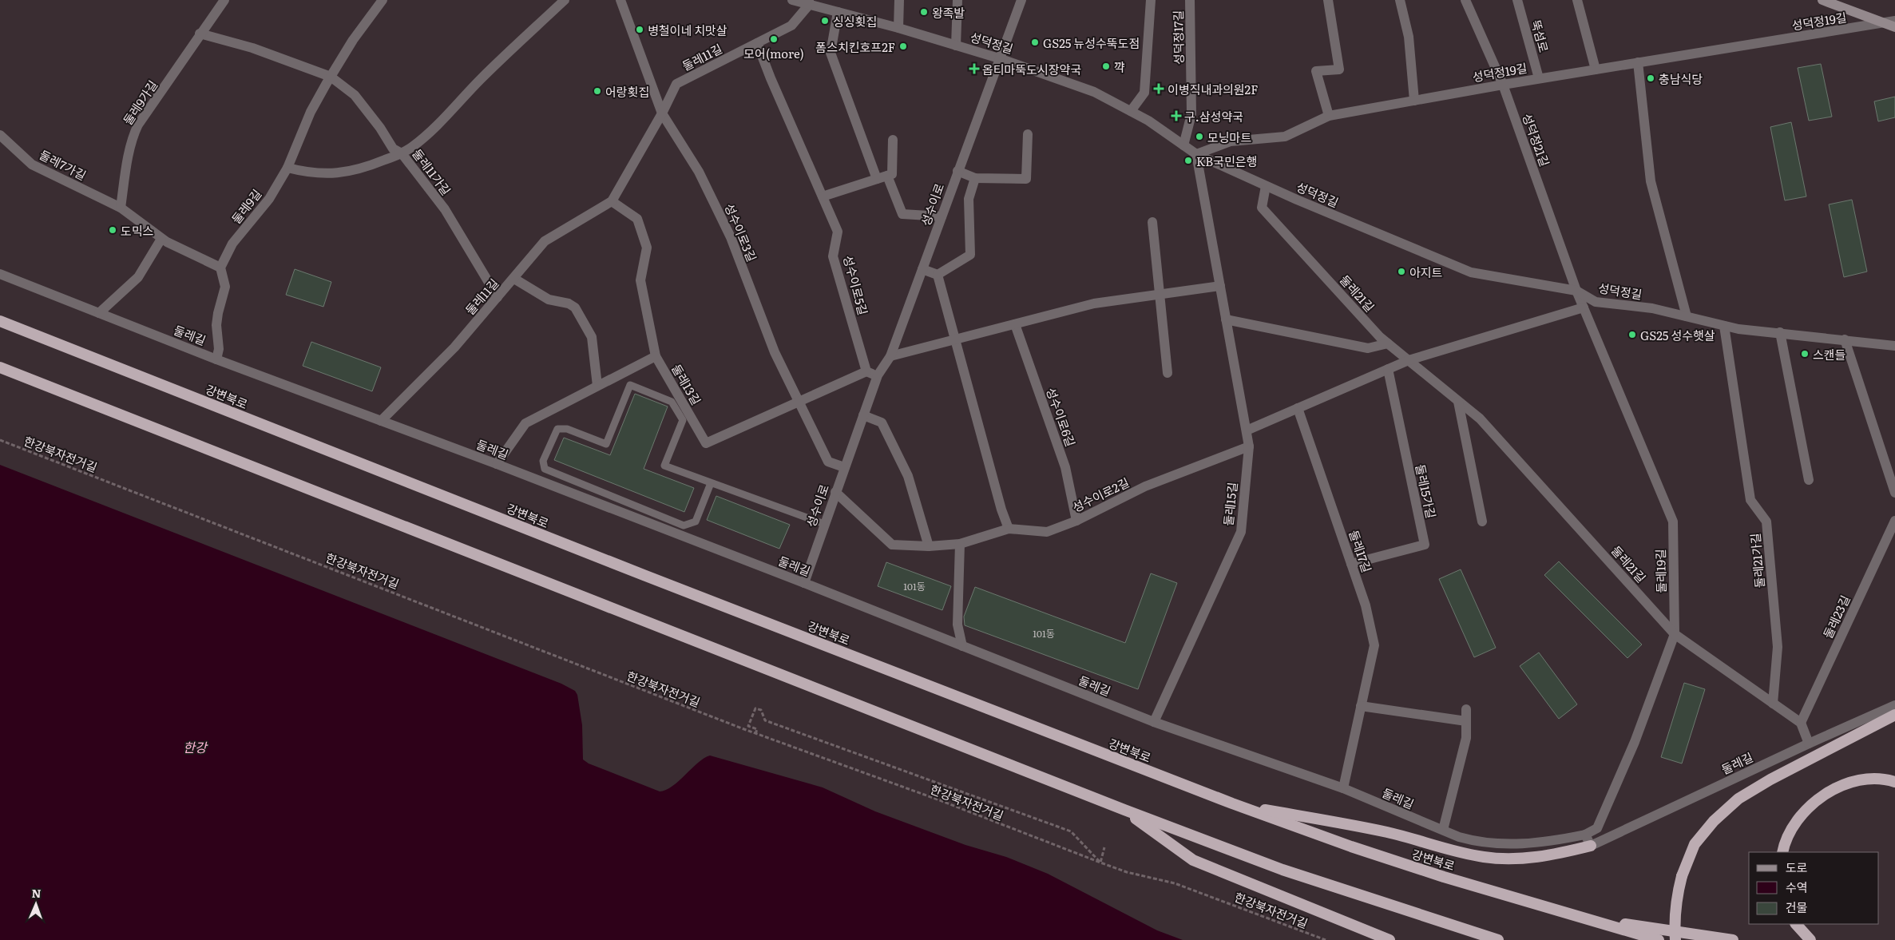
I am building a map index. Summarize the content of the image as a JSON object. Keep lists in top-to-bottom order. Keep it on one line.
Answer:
{"streets":{"highway":["강변북로"],"street":["성덕정19길","뚝섬로","성덕정17길","성덕정길","둘레11길","둘레9가길","성덕정21길","둘레7가길","둘레11가길","성수이로","둘레9길","성수이로3길","성수이로5길","둘레21길","둘레길","둘레13길","성수이로6길","둘레15가길","성수이로2길","둘레15길","둘레17길","둘레21가길","둘레19길","둘레23길"],"path":["한강북자전거길"]},"crossings":[["성덕정19길","뚝섬로"],["성덕정19길","성덕정길"],["성덕정19길","성덕정21길"],["성덕정19길","둘레15길"],["성덕정17길","성덕정길"],["성덕정길","둘레11길"],["성덕정길","성덕정21길"],["성덕정길","성수이로"],["성덕정길","둘레21길"],["성덕정길","둘레15길"],["성덕정길","둘레21가길"],["성덕정길","둘레19길"],["둘레11길","둘레11가길"],["둘레11길","성수이로3길"],["둘레11길","성수이로5길"],["둘레11길","둘레길"],["둘레9가길","둘레7가길"],["성덕정21길","둘레19길"],["둘레11가길","둘레9길"],["성수이로","성수이로3길"],["성수이로","둘레길"],["성수이로","성수이로2길"],["성수이로3길","둘레13길"],["성수이로5길","둘레13길"],["둘레21길","둘레21가길"],["둘레21길","둘레19길"],["둘레21길","둘레23길"],["둘레길","둘레15길"],["둘레길","둘레17길"],["둘레길","둘레19길"],["성수이로6길","성수이로2길"],["둘레15가길","둘레17길"],["성수이로2길","둘레15길"]],"water":["한강"],"places":{"other":["왕족발","싱싱횟집","병철이네 치맛살","모어(more)","GS25 뉴성수뚝도점","폼스치킨호프2F","꺅","충남식당","어랑횟집","모닝마트","KB국민은행","도믹스","아지트","GS25 성수햇살","스캔들"],"health":["옵티마뚝도시장약국","이병직내과의원2F","구.삼성약국"]},"house_numbers":["101동","101동"],"legend":["도로","수역","건물"],"north":"top"}
